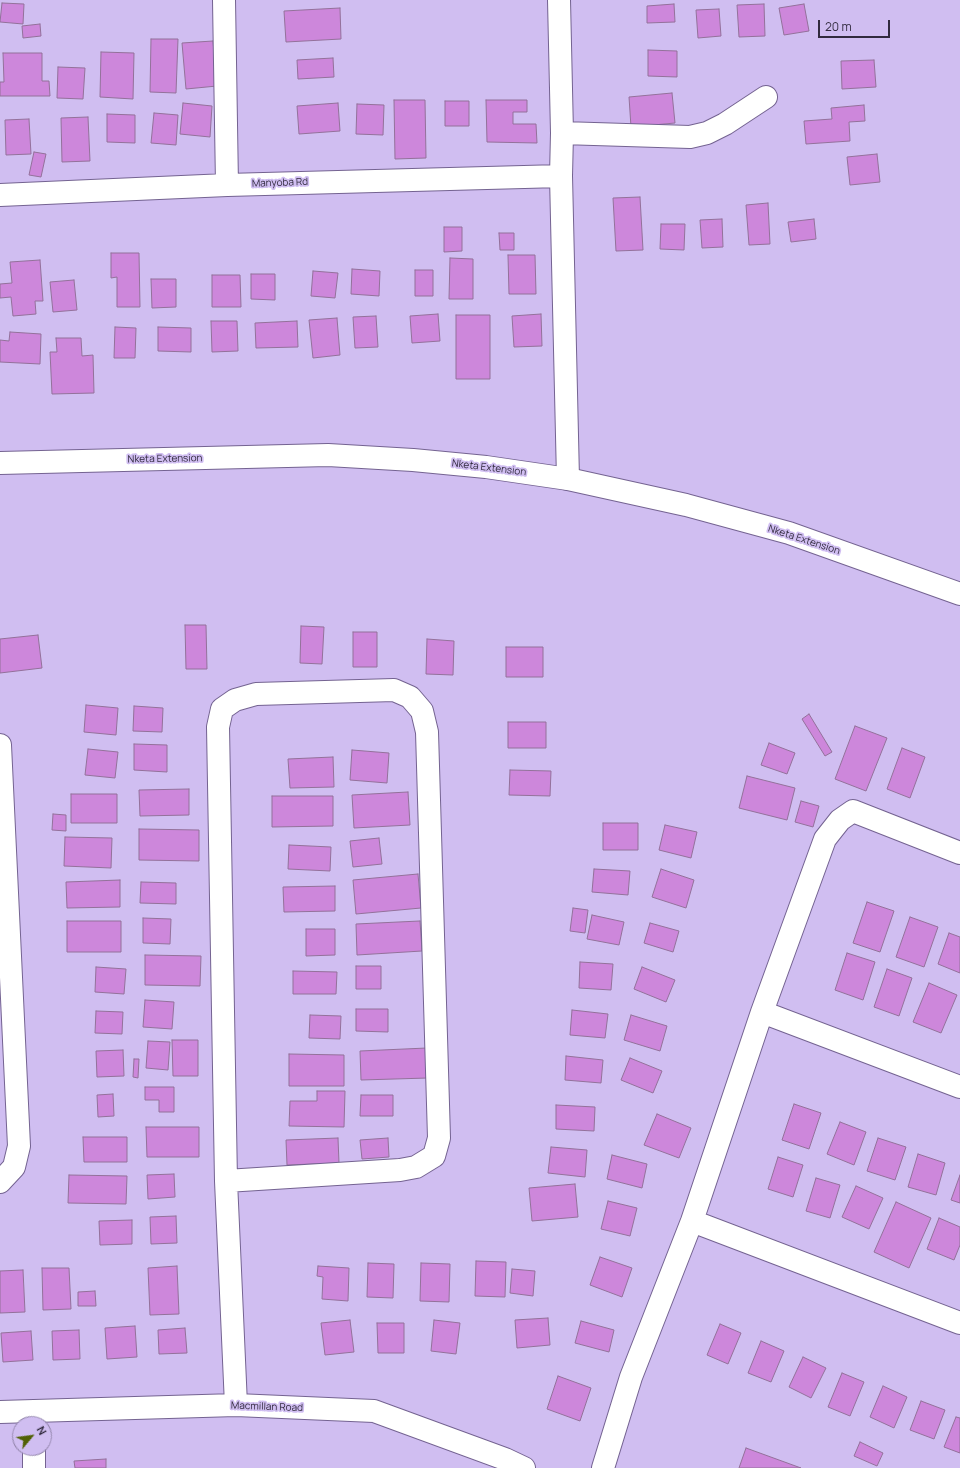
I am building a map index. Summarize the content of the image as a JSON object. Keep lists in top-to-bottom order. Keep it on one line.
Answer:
{"streets":{"street":["Manyoba Rd","Nketa Extension","Macmillan Road"]},"scale_bar":"20 m","north":"top right"}
